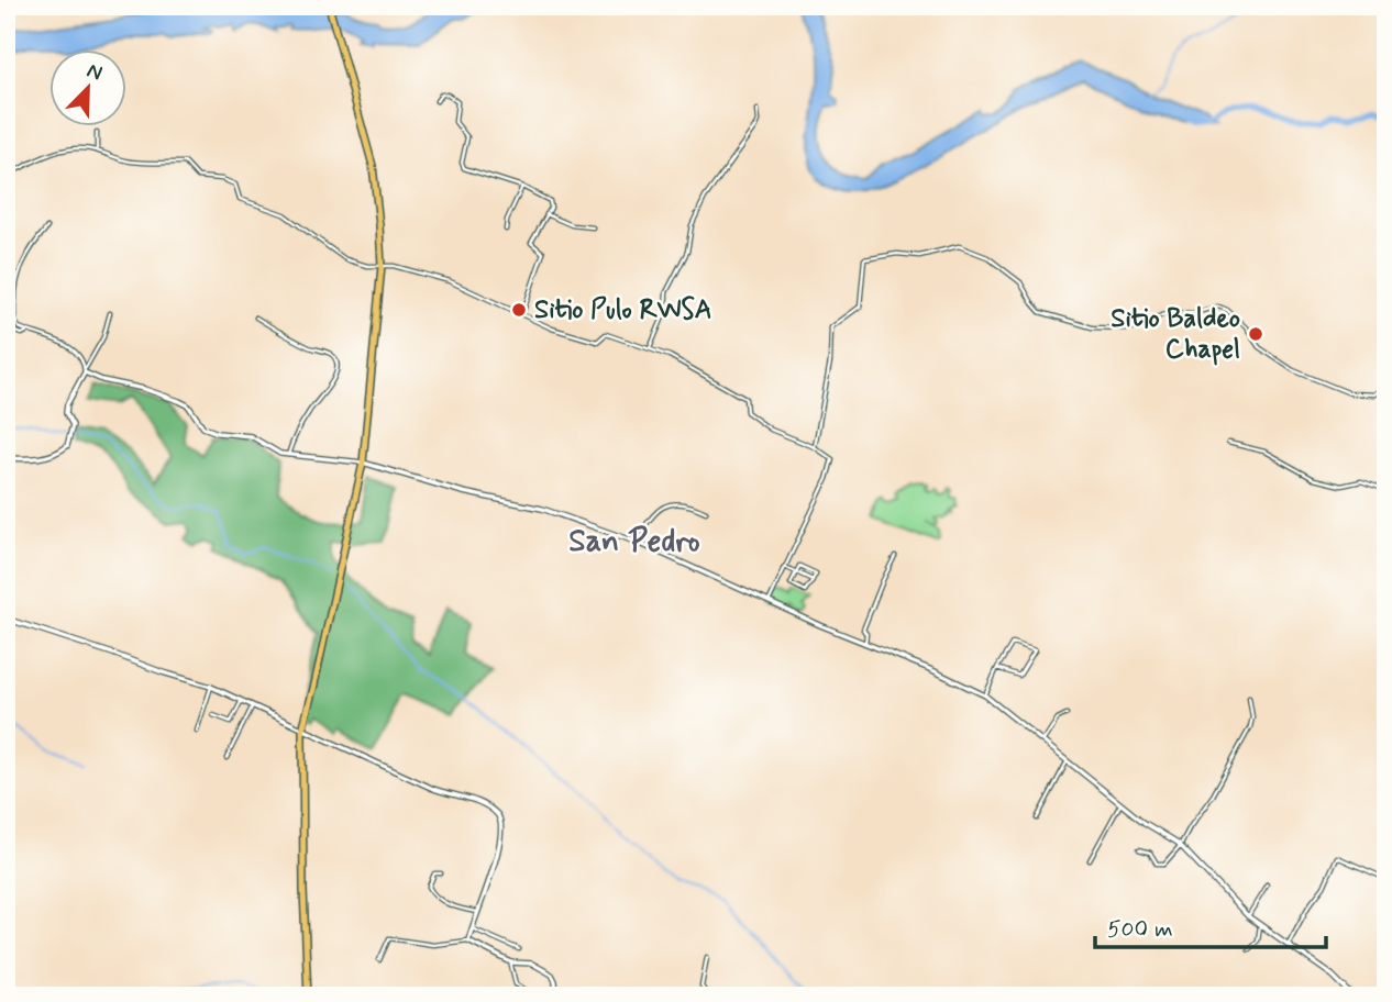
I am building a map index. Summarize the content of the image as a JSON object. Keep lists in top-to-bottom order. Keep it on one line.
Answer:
{"districts":["San Pedro"],"places":["Sitio Pulo RWSA","Sitio Baldeo Chapel"],"scale_bar":"500 m","north":"top right"}
